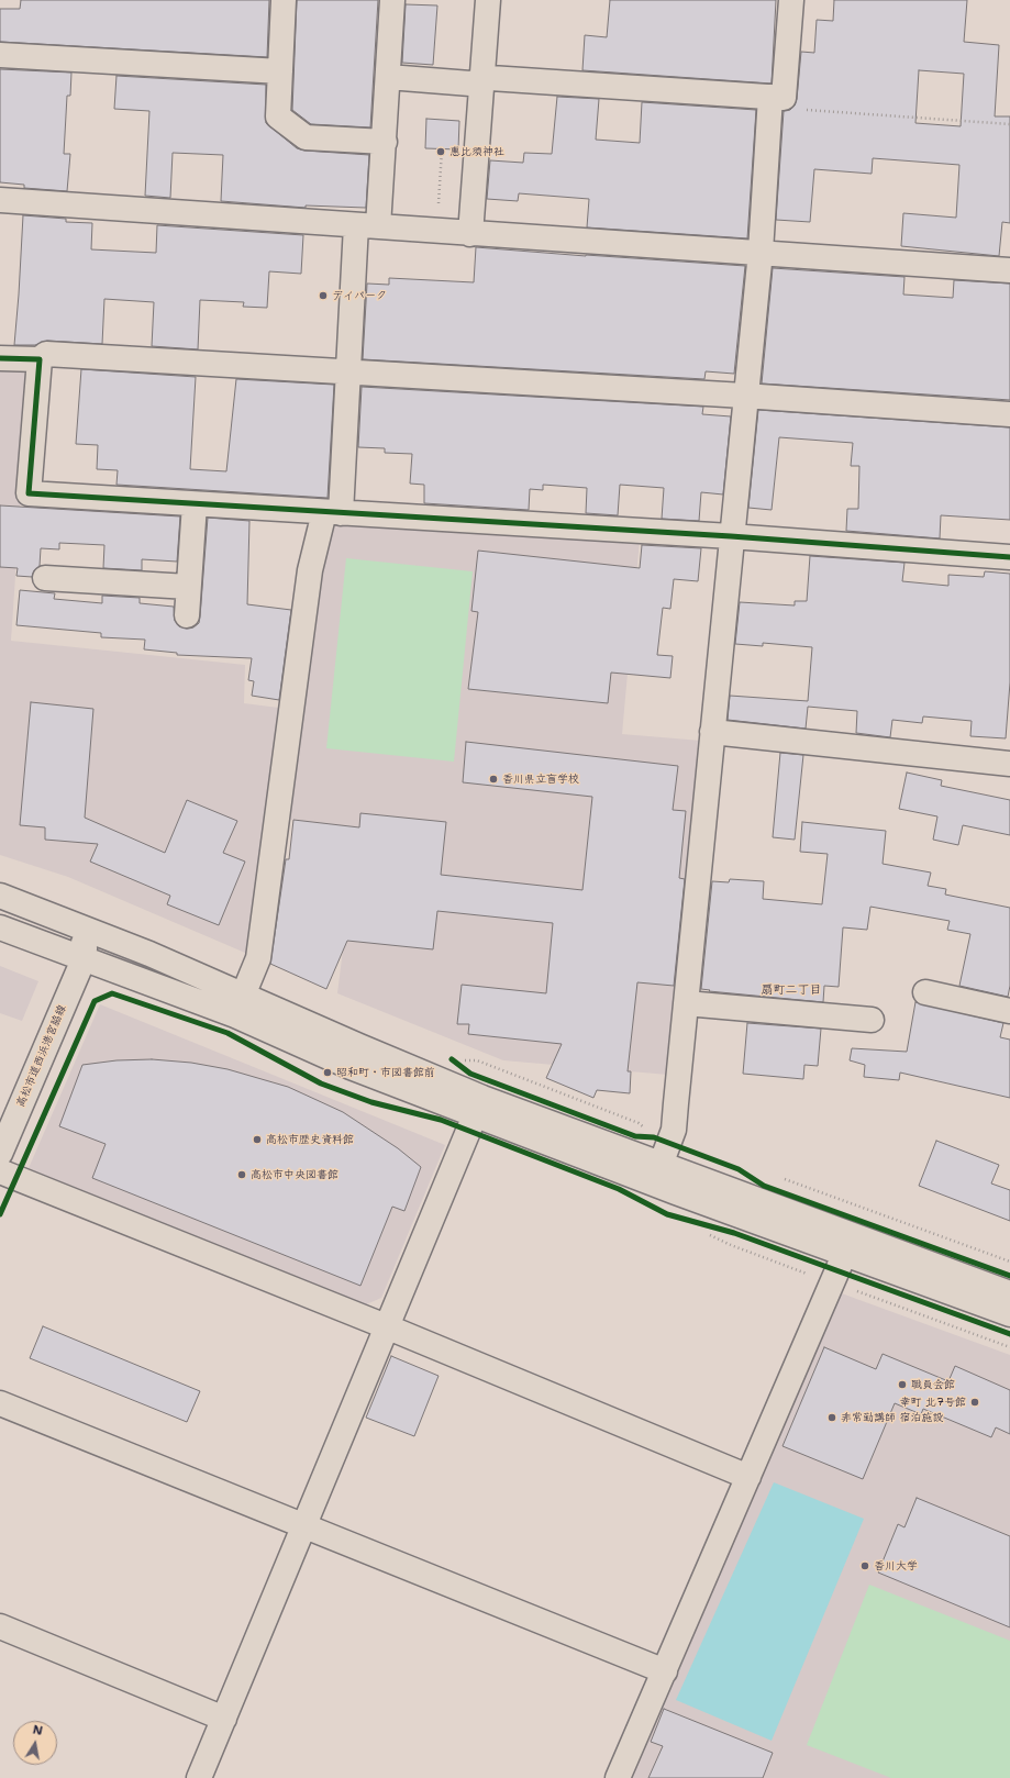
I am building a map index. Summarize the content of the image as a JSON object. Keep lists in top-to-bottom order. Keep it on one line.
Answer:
{"streets":{"street":["高松市道西浜港宮脇線"]},"districts":["扇町二丁目"],"places":["惠比須神社","デイパーク","香川県立盲学校","昭和町・市図書館前","高松市歴史資料館","高松市中央図書館","職員会館","幸町 北7号館","非常勤講師 宿泊施設","香川大学"],"north":"top"}
